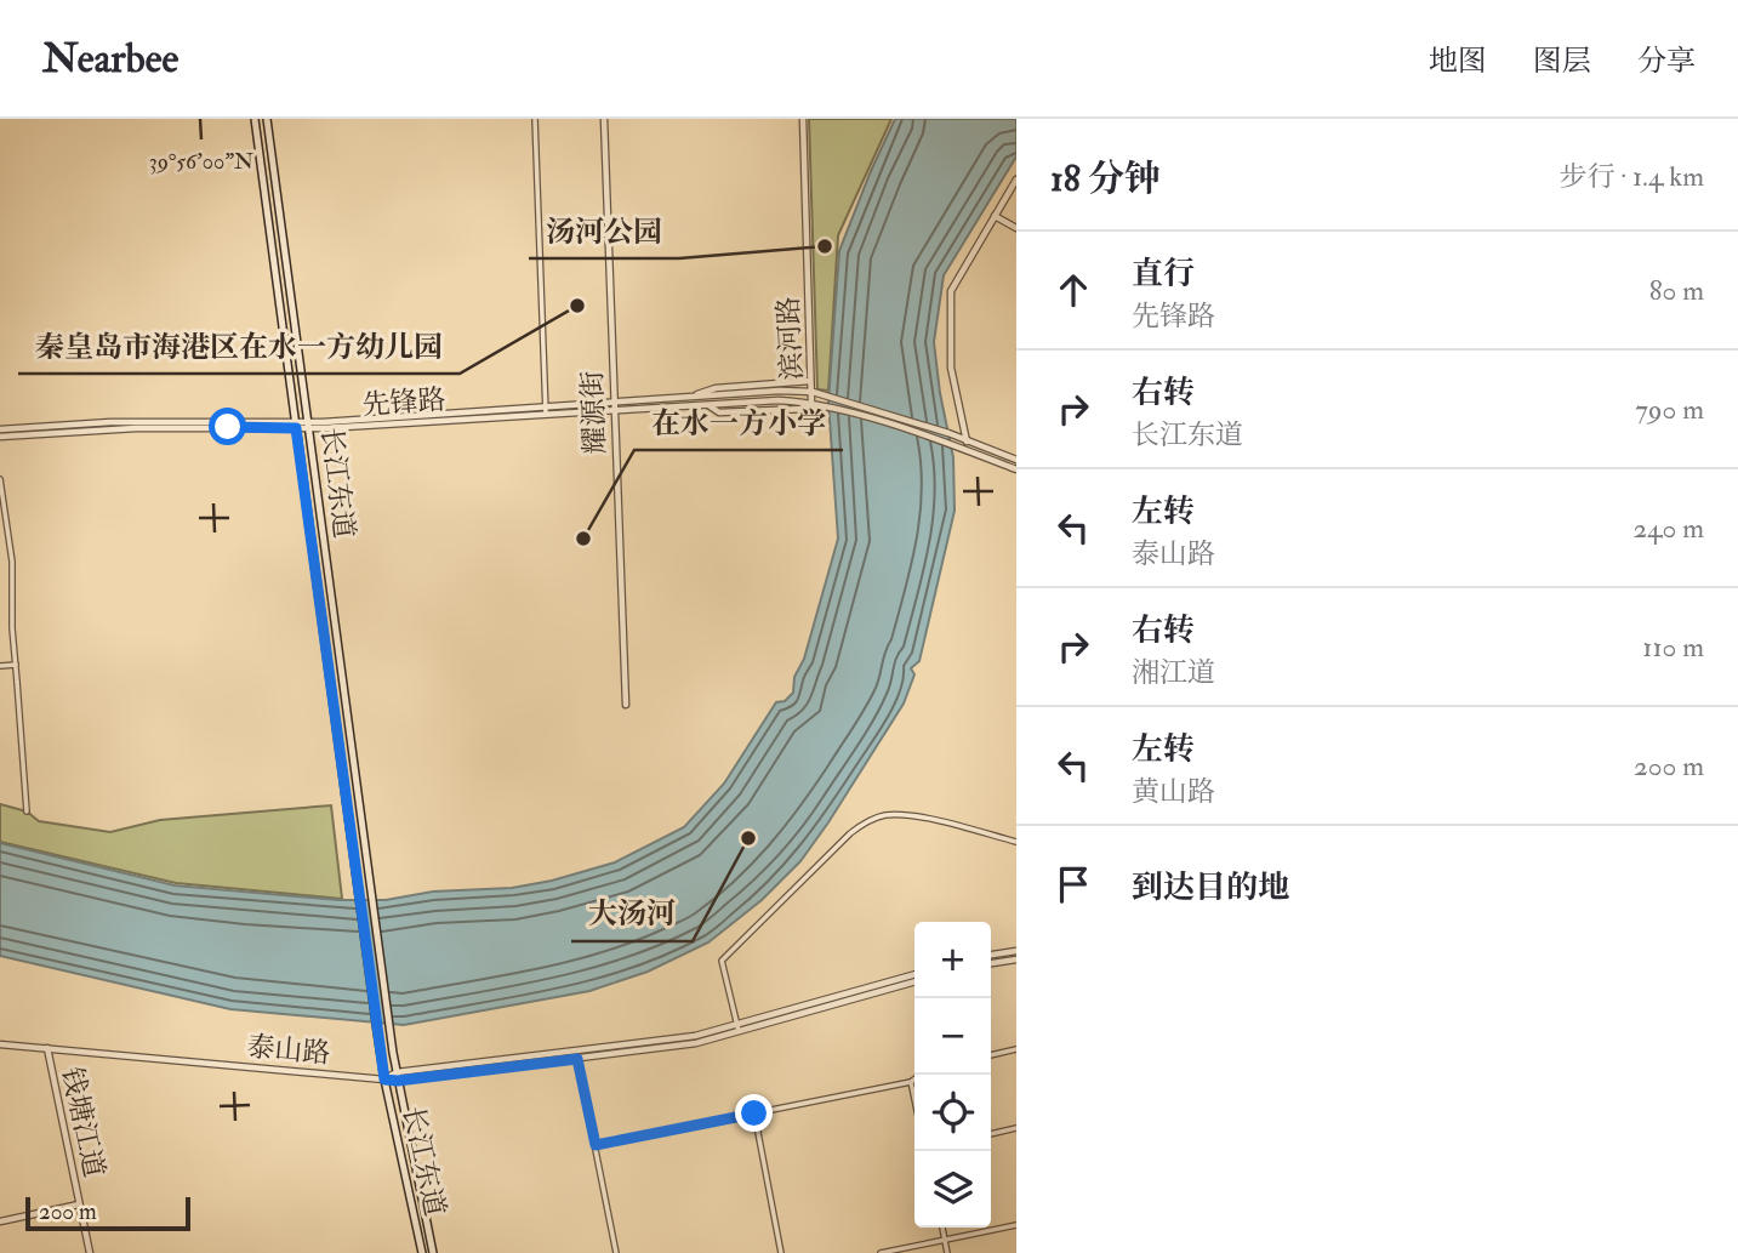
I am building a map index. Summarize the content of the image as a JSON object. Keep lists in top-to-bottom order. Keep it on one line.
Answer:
{"streets":{"main road":["长江东道"],"street":["滨河路","先锋路","耀源街","泰山路","钱塘江道"]},"crossings":[["滨河路","先锋路"],["先锋路","耀源街"],["先锋路","长江东道"],["长江东道","泰山路"],["泰山路","钱塘江道"]],"places":["汤河公园","秦皇岛市海港区在水一方幼儿园","在水一方小学","大汤河"],"scale_bar":"200 m","page":{"header":"Nearbee","nav":["地图","图层","分享"],"heading":["18 分钟","步行 · 1.4 km"],"list":[["直行","先锋路","80 m"],["右转","长江东道","790 m"],["左转","泰山路","240 m"],["右转","湘江道","110 m"],["左转","黄山路","200 m"],"到达目的地"],"map_buttons":["+","−"],"scale":"200 m"},"coordinates":["39°56'00\"N"]}
